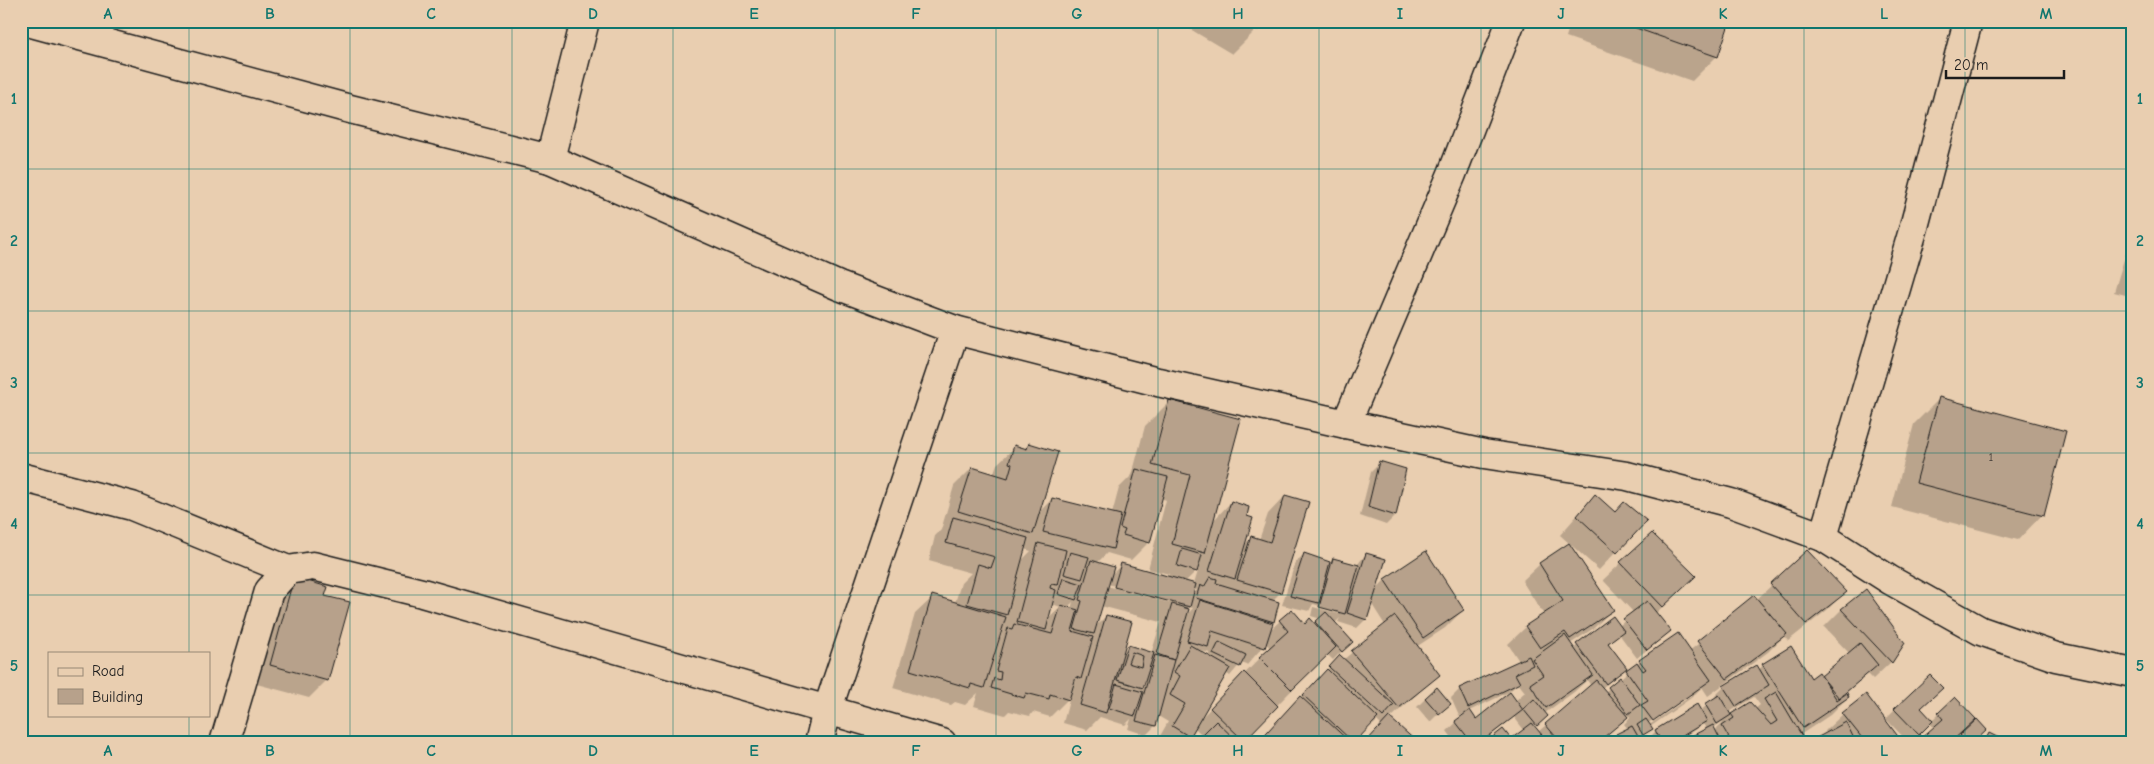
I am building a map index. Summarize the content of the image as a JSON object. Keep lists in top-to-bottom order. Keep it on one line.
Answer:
{"house_numbers":["1"],"legend":["Road","Building"],"scale_bar":"20 m","grid":{"columns":["A","B","C","D","E","F","G","H","I","J","K","L","M"],"rows":["1","2","3","4","5"]}}
